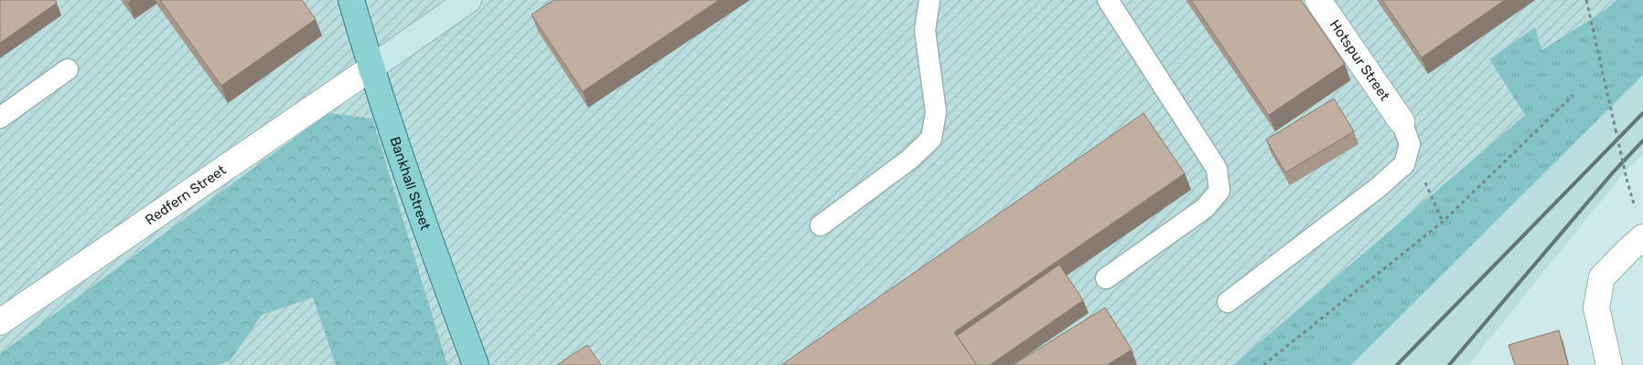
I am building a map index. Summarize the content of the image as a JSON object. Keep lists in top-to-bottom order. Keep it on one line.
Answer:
{"streets":{"main road":["Bankhall Street"],"street":["Hotspur Street","Redfern Street"]},"crossings":[["Bankhall Street","Redfern Street"]]}
